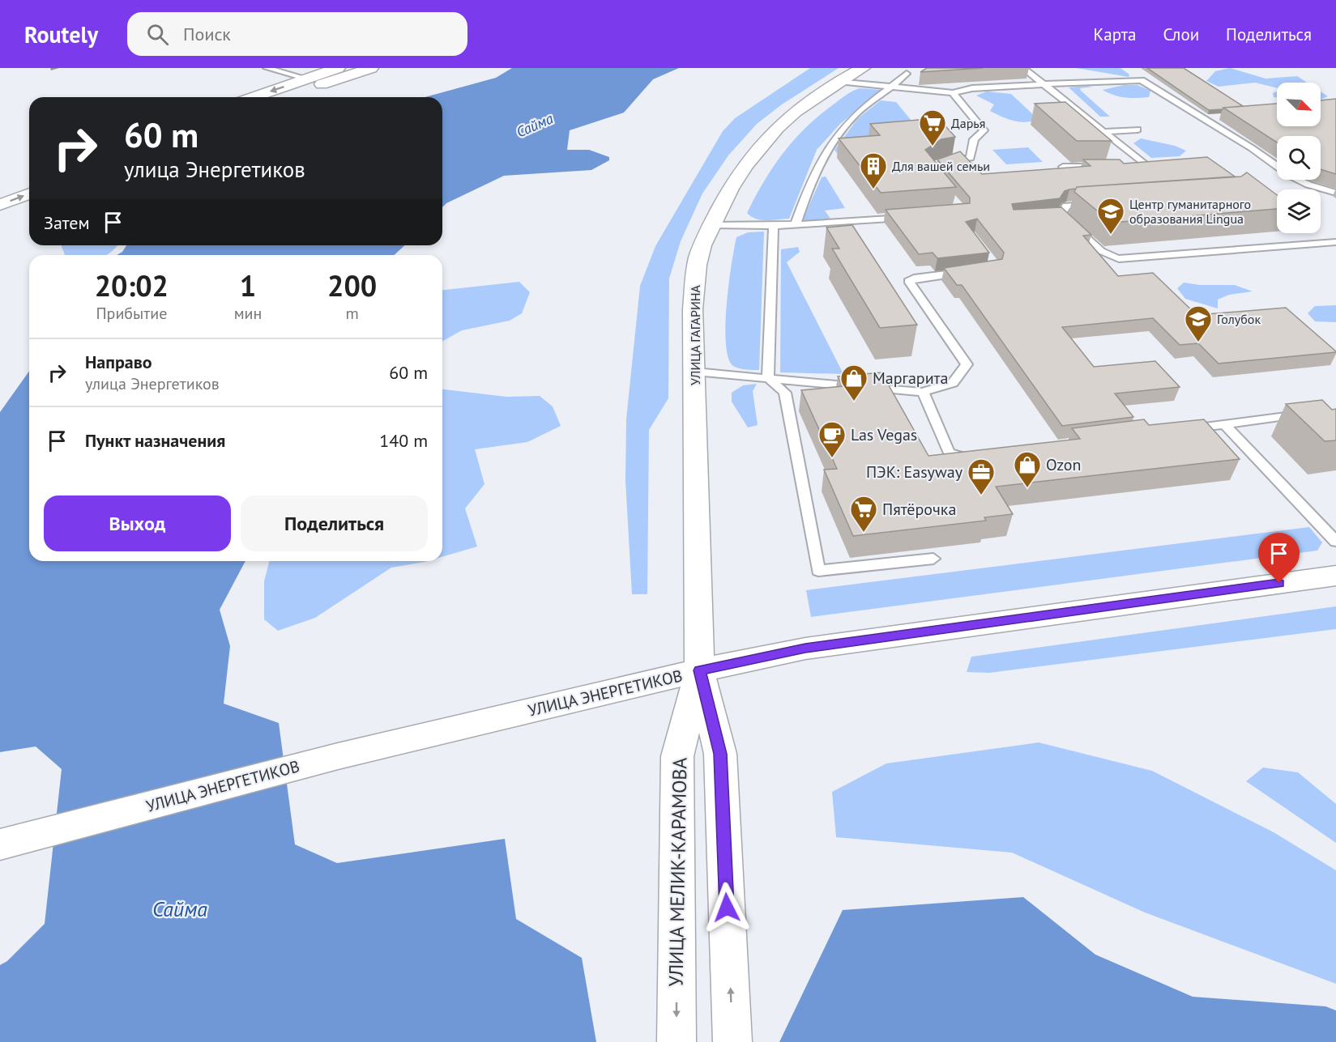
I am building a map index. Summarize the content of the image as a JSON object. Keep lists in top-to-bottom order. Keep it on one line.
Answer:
{"streets":{"main road":["УЛИЦА ГАГАРИНА","УЛИЦА ЭНЕРГЕТИКОВ","УЛИЦА МЕЛИК-КАРАМОВА"]},"crossings":[["УЛИЦА ГАГАРИНА","УЛИЦА ЭНЕРГЕТИКОВ"],["УЛИЦА ГАГАРИНА","УЛИЦА МЕЛИК-КАРАМОВА"],["УЛИЦА ЭНЕРГЕТИКОВ","УЛИЦА МЕЛИК-КАРАМОВА"]],"water":["Сайма"],"places":{"supermarket":["Дарья","Пятёрочка"],"building":["Для вашей семьи"],"school or university":["Центр гуманитарного образования Lingua","Голубок"],"shop":["Маргарита","Ozon"],"cafe":["Las Vegas"],"office":["ПЭК: Easyway"]},"north":"bottom right","page":{"header":"Routely","search":"Поиск","nav":["Карта","Слои","Поделиться"],"turn":["60 m","улица Энергетиков"],"then":"Затем","eta":["20:02","Прибытие","1","мин","200","m"],"list":[{"name":"Направо","note":"улица Энергетиков","value":"60 m"},{"name":"Пункт назначения","value":"140 m"}],"buttons":["Выход","Поделиться"]}}
